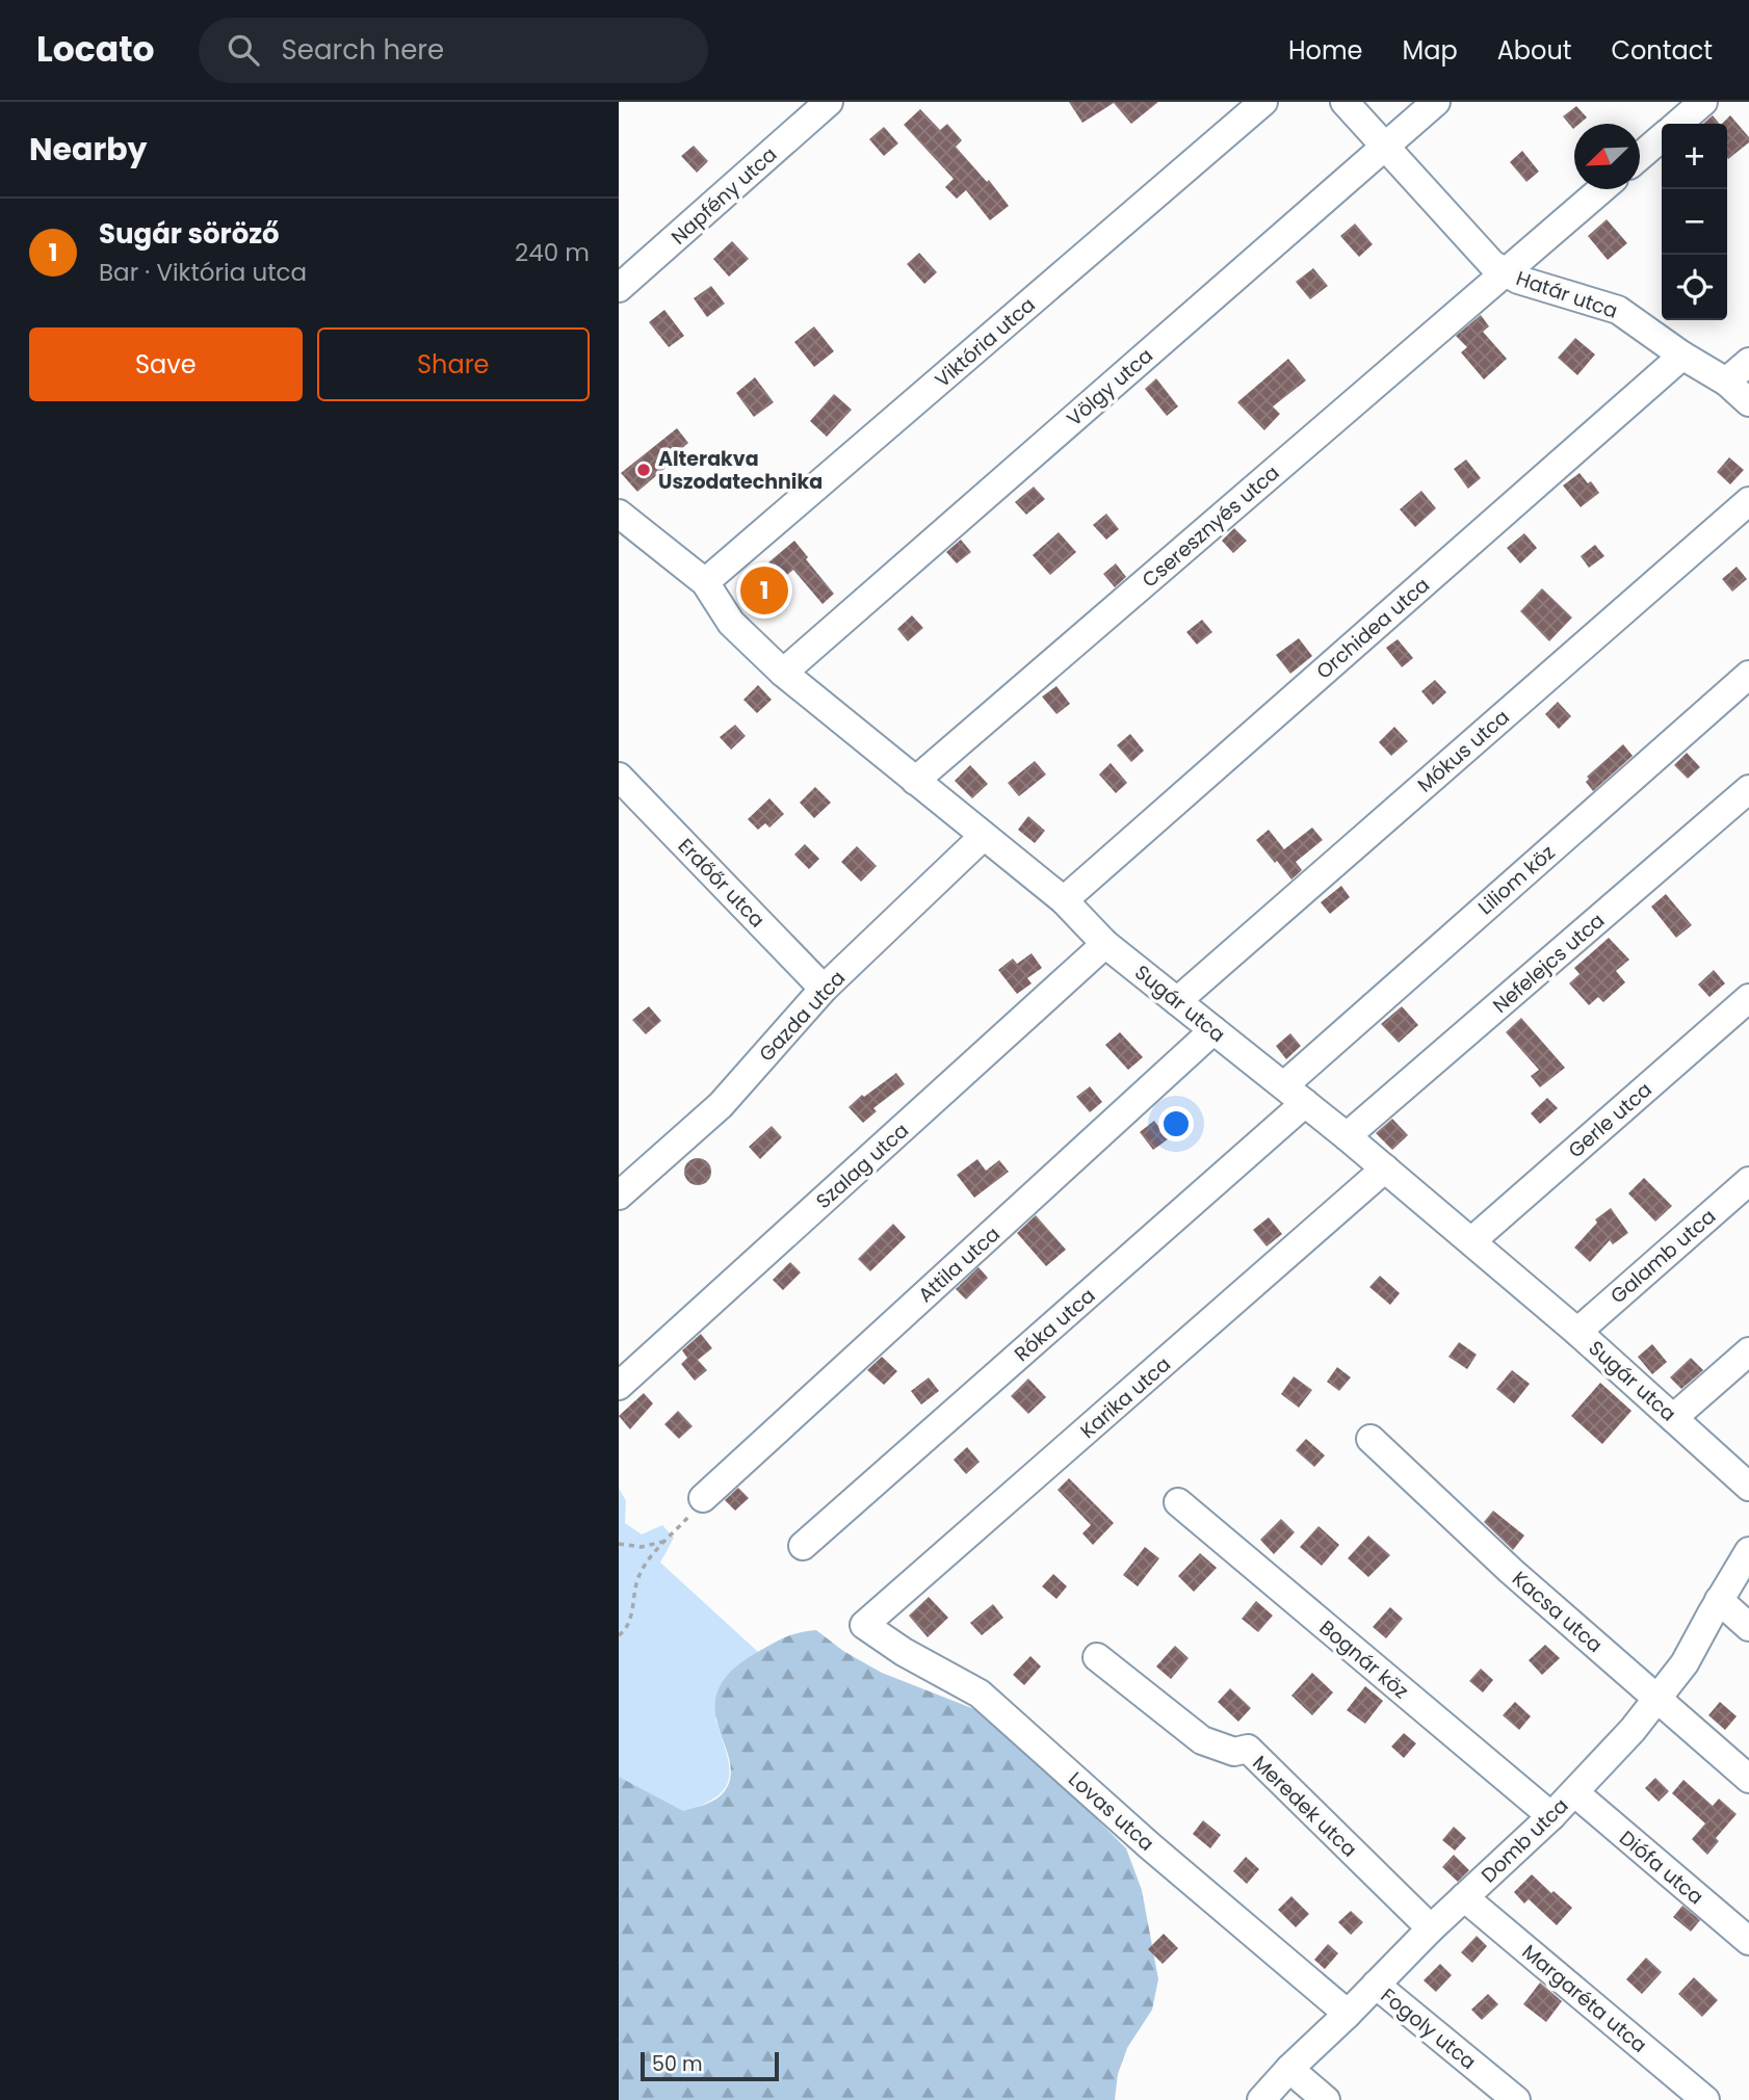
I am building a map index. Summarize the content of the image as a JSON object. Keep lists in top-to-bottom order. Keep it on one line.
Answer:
{"streets":{"street":["Napfény utca","Határ utca","Viktória utca","Völgy utca","Cseresznyés utca","Orchidea utca","Mókus utca","Liliom köz","Erdőőr utca","Nefelejcs utca","Sugár utca","Gazda utca","Gerle utca","Szalag utca","Galamb utca","Attila utca","Róka utca","Karika utca","Kacsa utca","Bognár köz","Meredek utca","Lovas utca","Domb utca","Diófa utca","Margaréta utca","Fogoly utca"]},"crossings":[["Határ utca","Völgy utca"],["Határ utca","Cseresznyés utca"],["Határ utca","Orchidea utca"],["Viktória utca","Sugár utca"],["Völgy utca","Sugár utca"],["Cseresznyés utca","Sugár utca"],["Orchidea utca","Sugár utca"],["Mókus utca","Sugár utca"],["Liliom köz","Sugár utca"],["Erdőőr utca","Gazda utca"],["Nefelejcs utca","Sugár utca"],["Sugár utca","Gazda utca"],["Sugár utca","Gerle utca"],["Sugár utca","Szalag utca"],["Sugár utca","Galamb utca"],["Sugár utca","Attila utca"],["Sugár utca","Róka utca"],["Sugár utca","Karika utca"],["Karika utca","Lovas utca"],["Kacsa utca","Domb utca"],["Bognár köz","Domb utca"],["Meredek utca","Domb utca"],["Lovas utca","Domb utca"],["Domb utca","Diófa utca"],["Domb utca","Margaréta utca"],["Domb utca","Fogoly utca"]],"places":["Alterakva Uszodatechnika"],"scale_bar":"50 m","north":"bottom left","page":{"header":"Locato","search":"Search here","nav":["Home","Map","About","Contact"],"heading":"Nearby","map_buttons":["+","−"],"list":[{"mark":"1","name":"Sugár söröző","note":"Bar · Viktória utca","value":"240 m"}],"buttons":["Save","Share"],"pins":"1","scale":"50 m"}}
